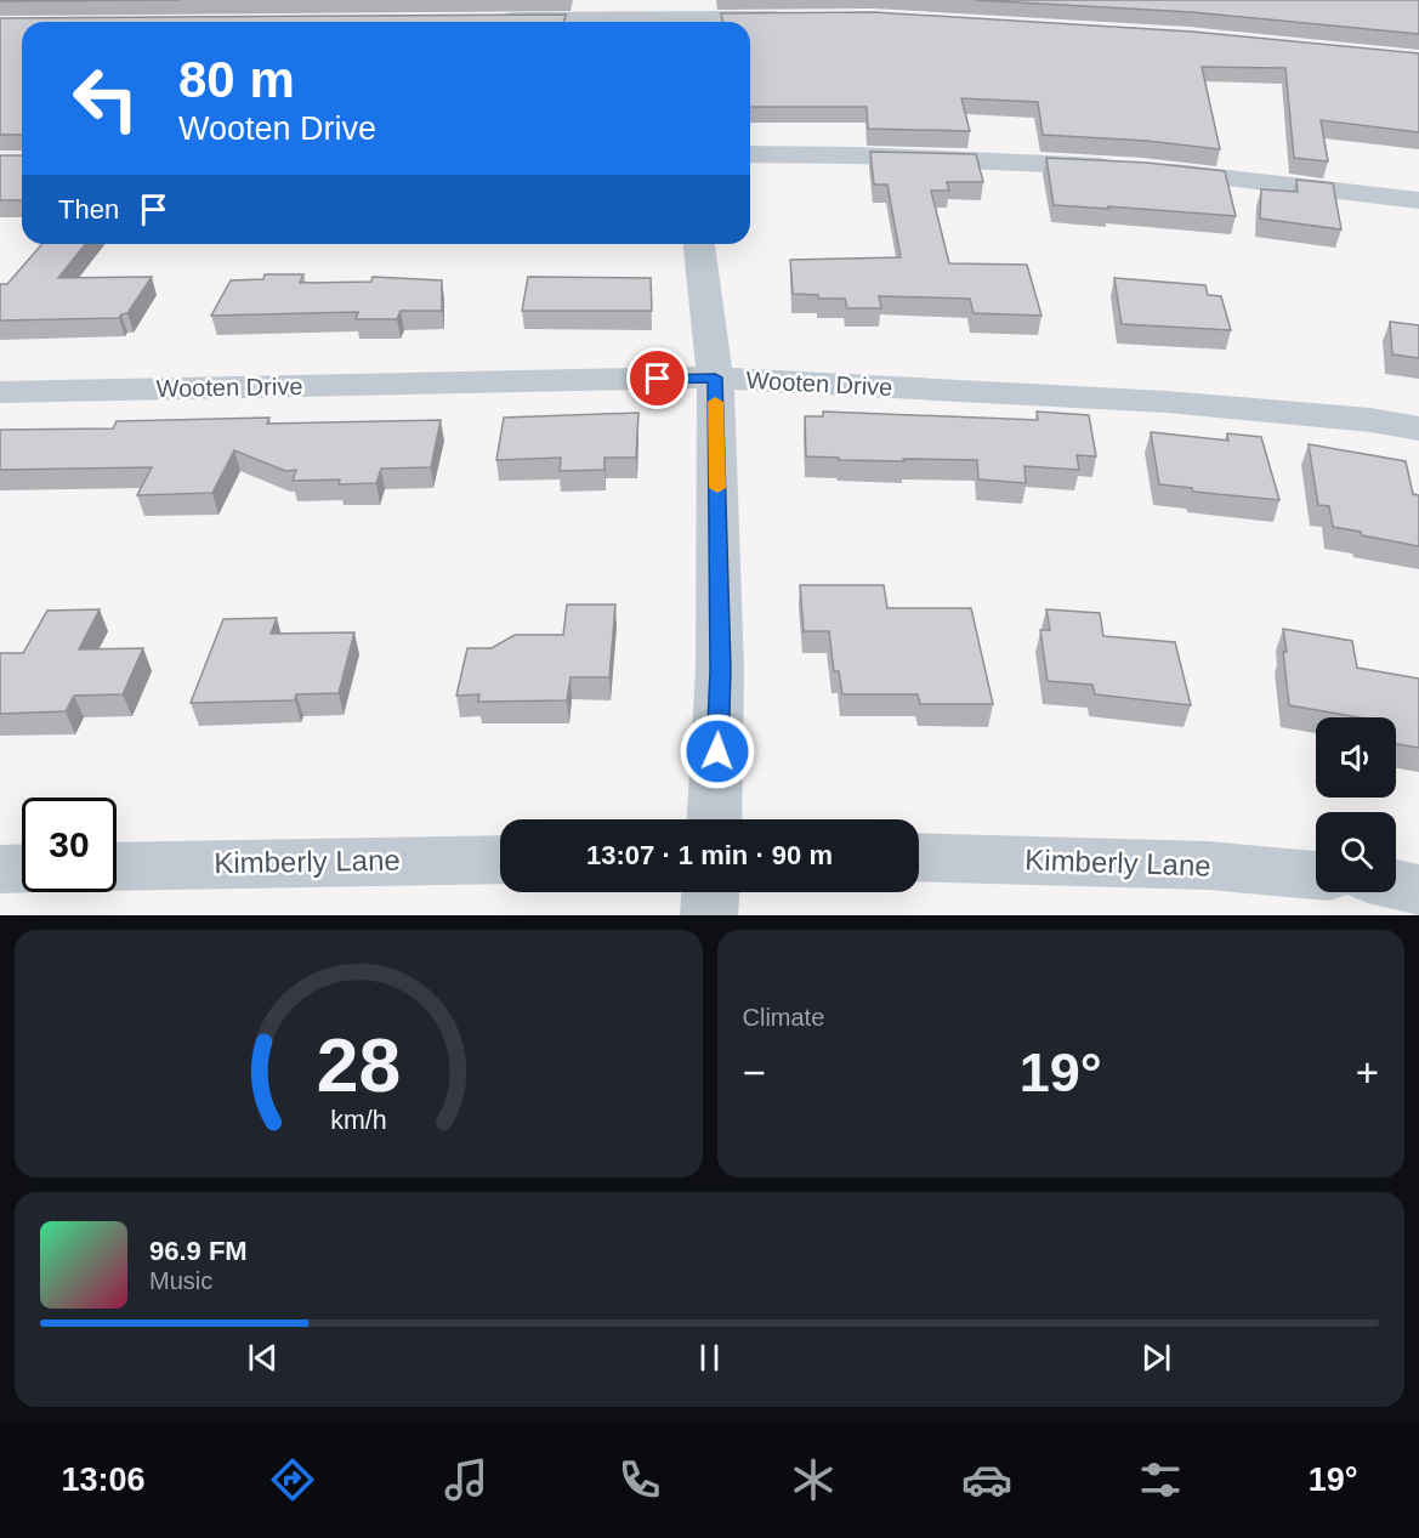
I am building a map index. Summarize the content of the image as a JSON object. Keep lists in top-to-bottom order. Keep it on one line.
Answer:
{"streets":{"street":["Wooten Drive","Kimberly Lane"]},"page":{"turn":["80 m","Wooten Drive"],"then":"Then","limit":"30","trip":"13:07 · 1 min · 90 m","tile":"Climate","heat":["−","19°","+"],"song":["96.9 FM","Music"],"tabs":["13:06","19°"],"gauge":["28","km/h"]}}
